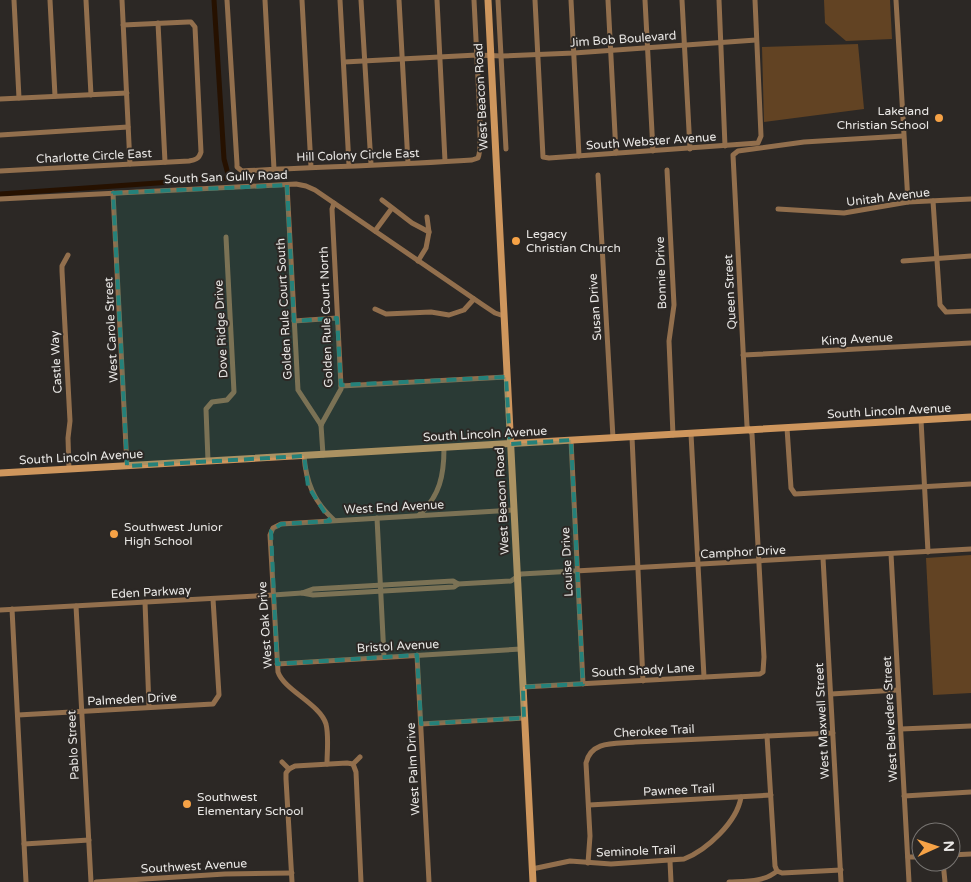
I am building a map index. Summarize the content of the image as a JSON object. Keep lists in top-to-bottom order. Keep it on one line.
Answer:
{"streets":{"street":["Jim Bob Boulevard","West Beacon Road","South Webster Avenue","Hill Colony Circle East","Charlotte Circle East","South San Gully Road","Unitah Avenue","Bonnie Drive","Queen Street","Susan Drive","Golden Rule Court South","Golden Rule Court North","Dove Ridge Drive","West Carole Street","King Avenue","Castle Way","South Lincoln Avenue","West End Avenue","Camphor Drive","Louise Drive","Eden Parkway","West Oak Drive","Bristol Avenue","South Shady Lane","Palmeden Drive","West Belvedere Street","West Maxwell Street","Cherokee Trail","Pablo Street","West Palm Drive","Pawnee Trail","Seminole Trail","Southwest Avenue"]},"crossings":[["Jim Bob Boulevard","West Beacon Road"],["Jim Bob Boulevard","South Webster Avenue"],["Jim Bob Boulevard","Hill Colony Circle East"],["West Beacon Road","South San Gully Road"],["West Beacon Road","South Lincoln Avenue"],["West Beacon Road","West End Avenue"],["West Beacon Road","Camphor Drive"],["West Beacon Road","Eden Parkway"],["West Beacon Road","Bristol Avenue"],["West Beacon Road","South Shady Lane"],["West Beacon Road","Seminole Trail"],["South San Gully Road","Golden Rule Court South"],["South San Gully Road","Golden Rule Court North"],["South San Gully Road","West Carole Street"],["Bonnie Drive","South Lincoln Avenue"],["Queen Street","King Avenue"],["Queen Street","South Lincoln Avenue"],["Queen Street","Camphor Drive"],["Queen Street","South Shady Lane"],["Susan Drive","South Lincoln Avenue"],["Golden Rule Court South","Golden Rule Court North"],["Dove Ridge Drive","South Lincoln Avenue"],["West Carole Street","South Lincoln Avenue"],["Castle Way","South Lincoln Avenue"],["South Lincoln Avenue","Louise Drive"],["West End Avenue","West Oak Drive"],["Camphor Drive","Louise Drive"],["Camphor Drive","Eden Parkway"],["Camphor Drive","West Belvedere Street"],["Camphor Drive","West Maxwell Street"],["Louise Drive","South Shady Lane"],["Eden Parkway","West Oak Drive"],["Eden Parkway","Palmeden Drive"],["Eden Parkway","Pablo Street"],["West Oak Drive","Bristol Avenue"],["Bristol Avenue","West Palm Drive"],["Palmeden Drive","Pablo Street"],["West Maxwell Street","Cherokee Trail"],["Cherokee Trail","Pawnee Trail"],["Cherokee Trail","Seminole Trail"],["Pawnee Trail","Seminole Trail"]],"places":["Lakeland Christian School","Legacy Christian Church","Southwest Junior High School","Southwest Elementary School"],"north":"right"}
